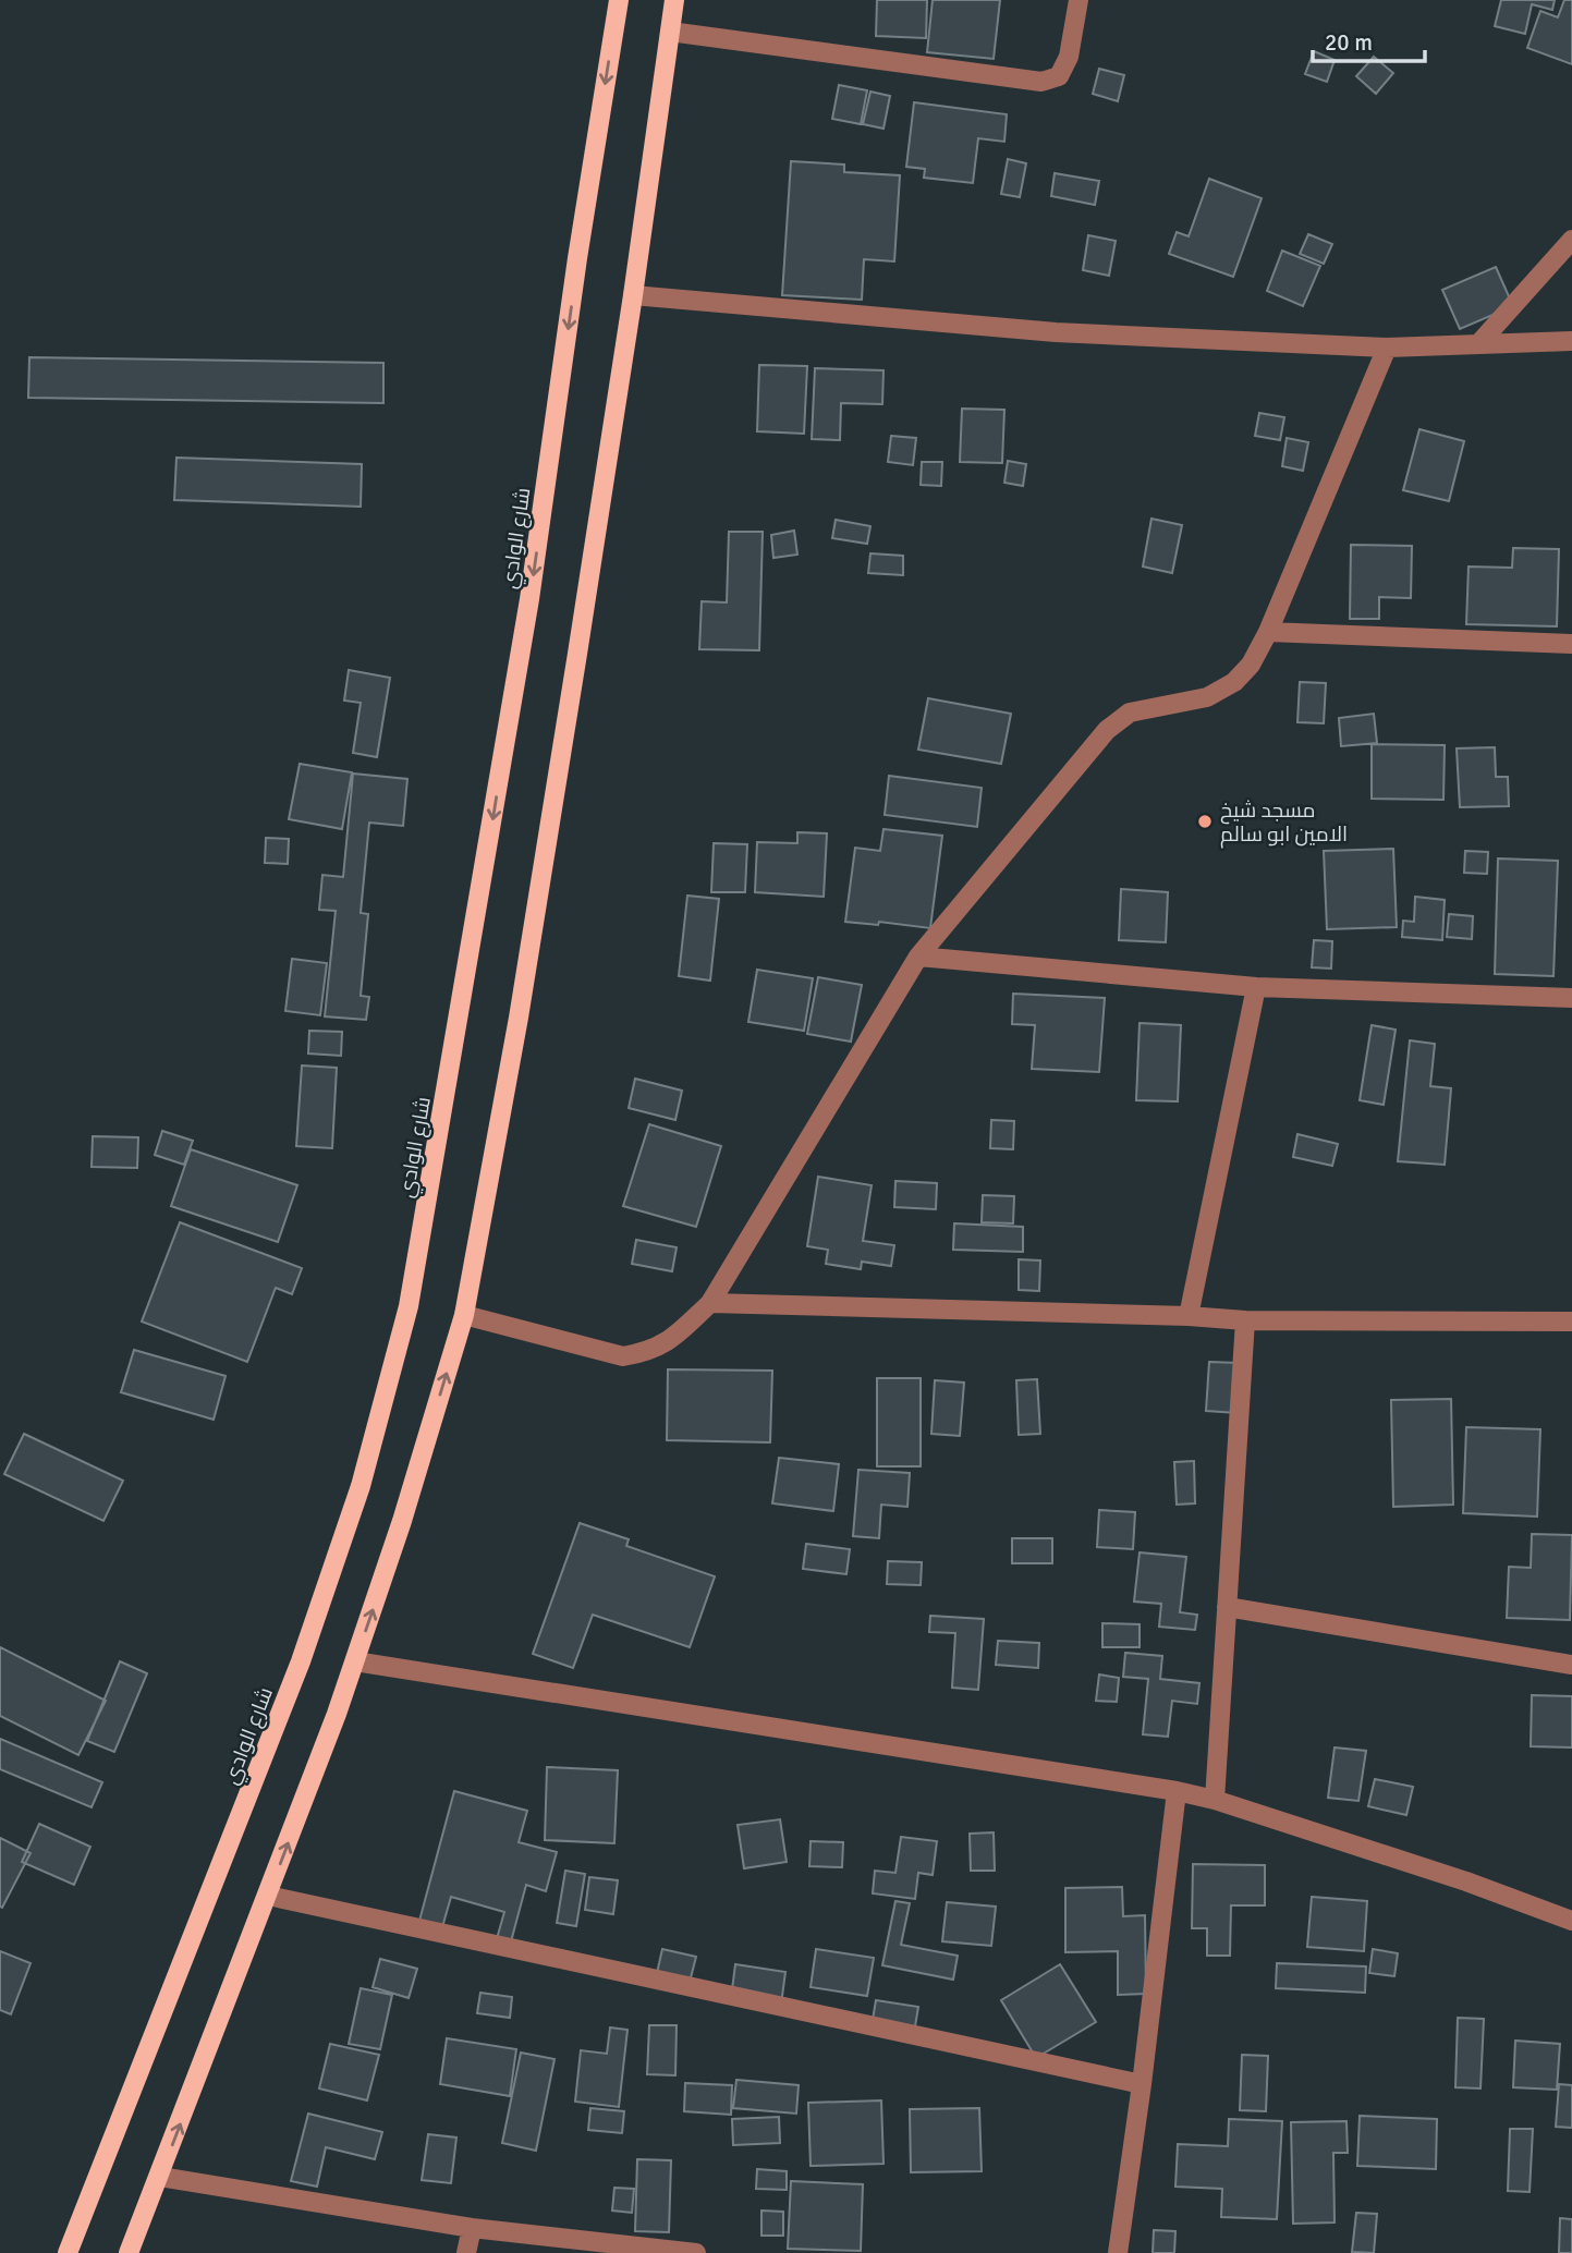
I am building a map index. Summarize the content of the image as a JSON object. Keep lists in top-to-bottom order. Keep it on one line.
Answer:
{"streets":{"main road":["شارع الوادي"]},"places":["مسجد شيخ الامين ابو سالم"],"scale_bar":"20 m"}
